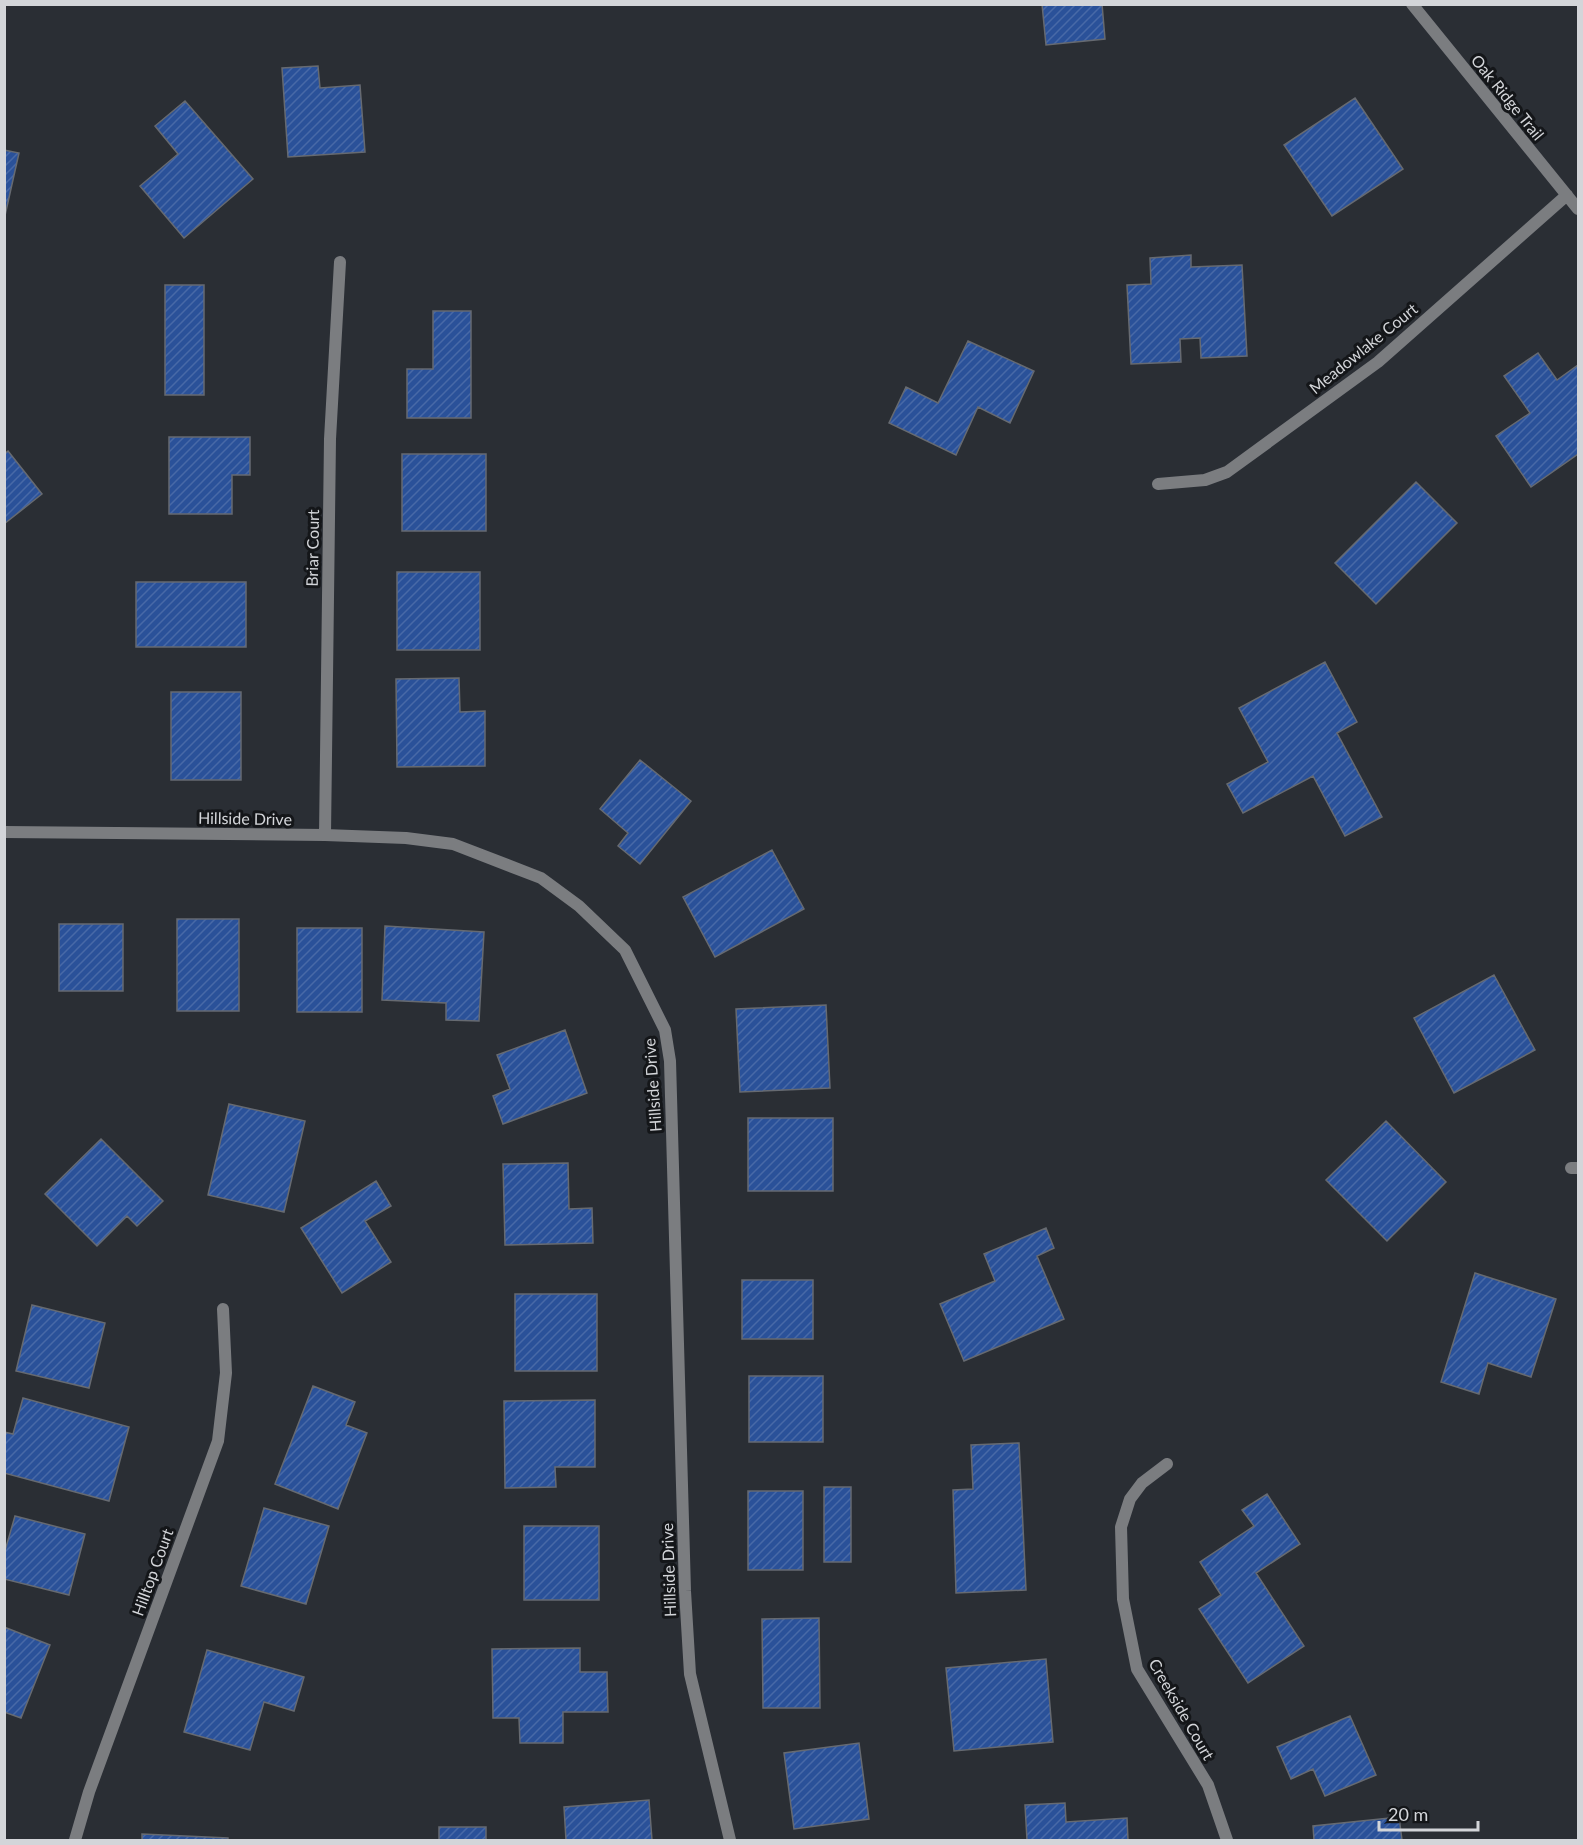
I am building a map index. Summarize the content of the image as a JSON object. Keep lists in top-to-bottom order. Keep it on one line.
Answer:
{"streets":{"street":["Oak Ridge Trail","Meadowlake Court","Briar Court","Hillside Drive","Hilltop Court","Creekside Court"]},"crossings":[["Oak Ridge Trail","Meadowlake Court"],["Briar Court","Hillside Drive"]],"scale_bar":"20 m"}
